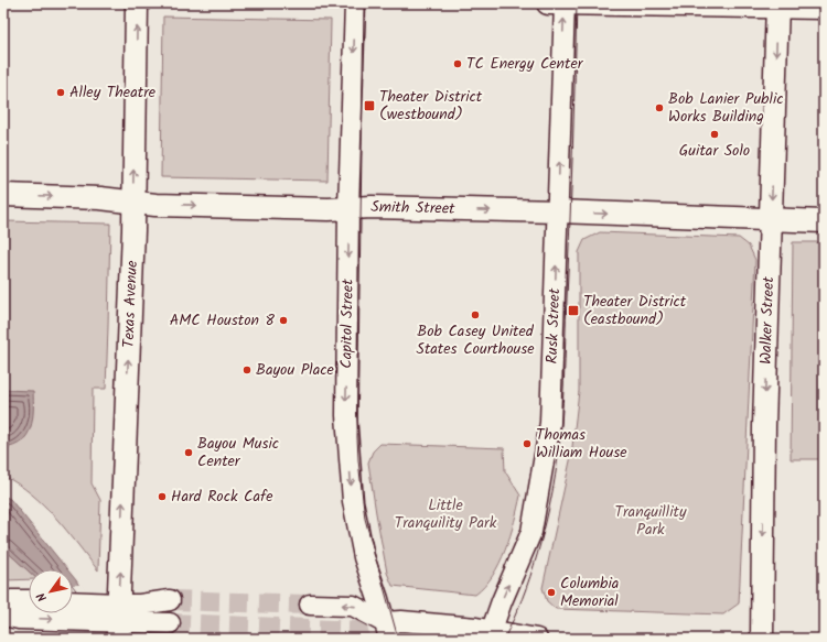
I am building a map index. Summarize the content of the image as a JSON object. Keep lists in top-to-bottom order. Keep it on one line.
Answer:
{"streets":{"main road":["Smith Street","Texas Avenue","Walker Street"],"street":["Capitol Street","Rusk Street"]},"crossings":[["Smith Street","Texas Avenue"],["Smith Street","Walker Street"],["Smith Street","Capitol Street"],["Smith Street","Rusk Street"]],"one_way":["Smith Street","Texas Avenue","Walker Street","Capitol Street","Rusk Street"],"parks":["Little Tranquility Park","Tranquillity Park"],"places":{"other":["TC Energy Center","Alley Theatre","Bob Lanier Public Works Building","Guitar Solo","Bob Casey United States Courthouse","AMC Houston 8","Bayou Place","Thomas William House","Bayou Music Center","Hard Rock Cafe","Columbia Memorial"],"transit":["Theater District (westbound)","Theater District (eastbound)"]},"north":"bottom left"}
